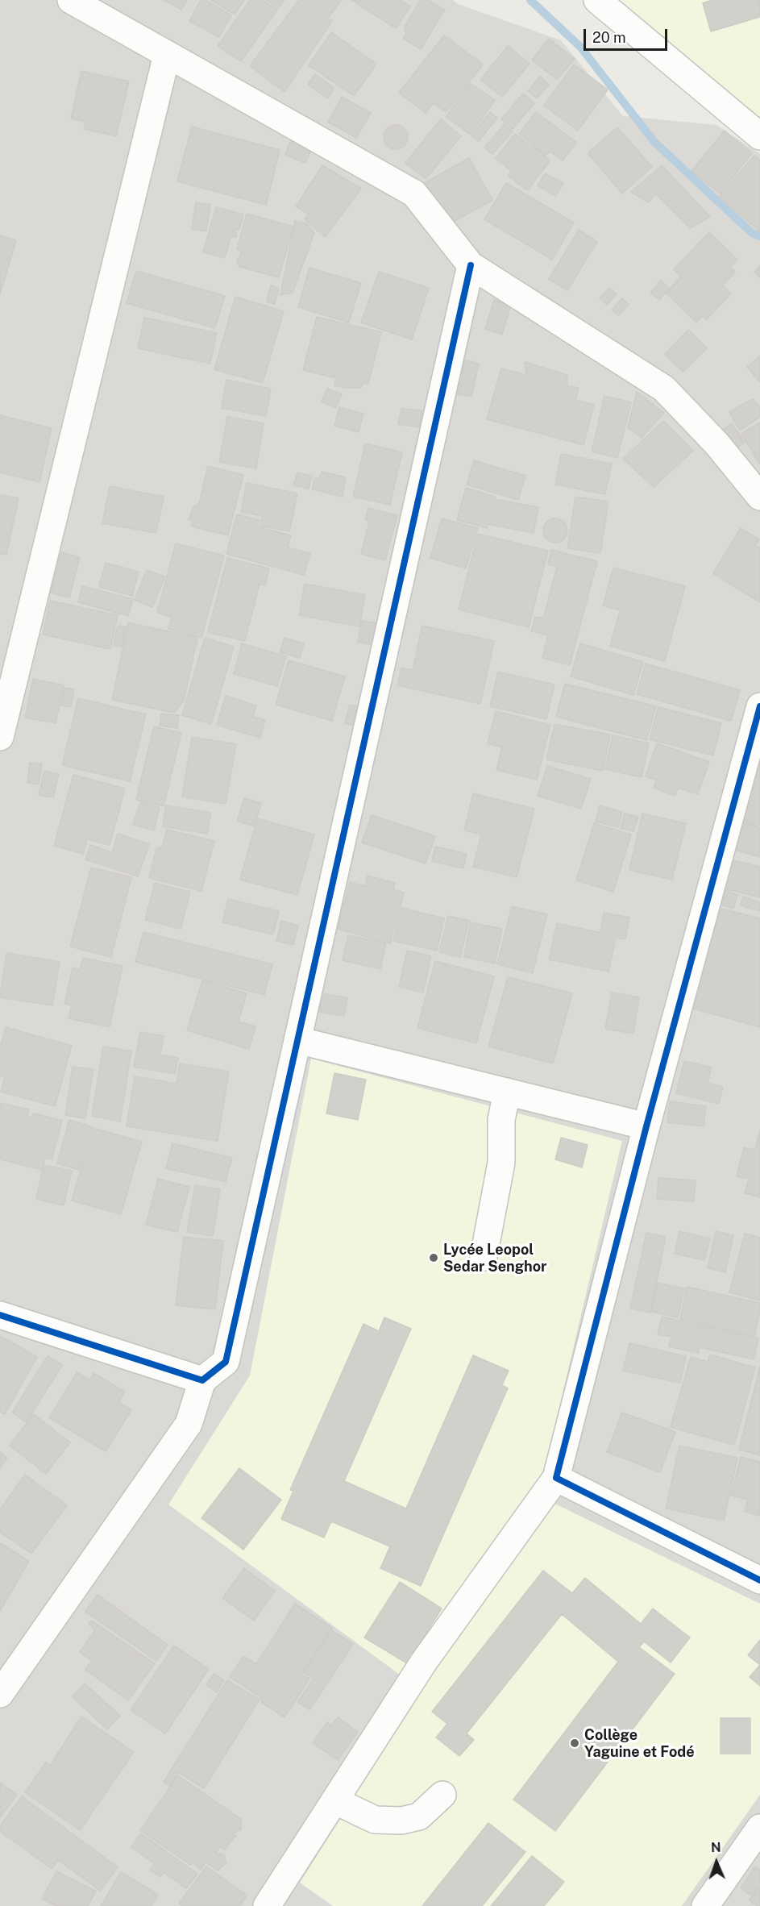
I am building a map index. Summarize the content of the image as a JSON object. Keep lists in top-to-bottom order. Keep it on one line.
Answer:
{"places":["Lycée Leopol Sedar Senghor","Collège Yaguine et Fodé"],"scale_bar":"20 m","north":"top"}
